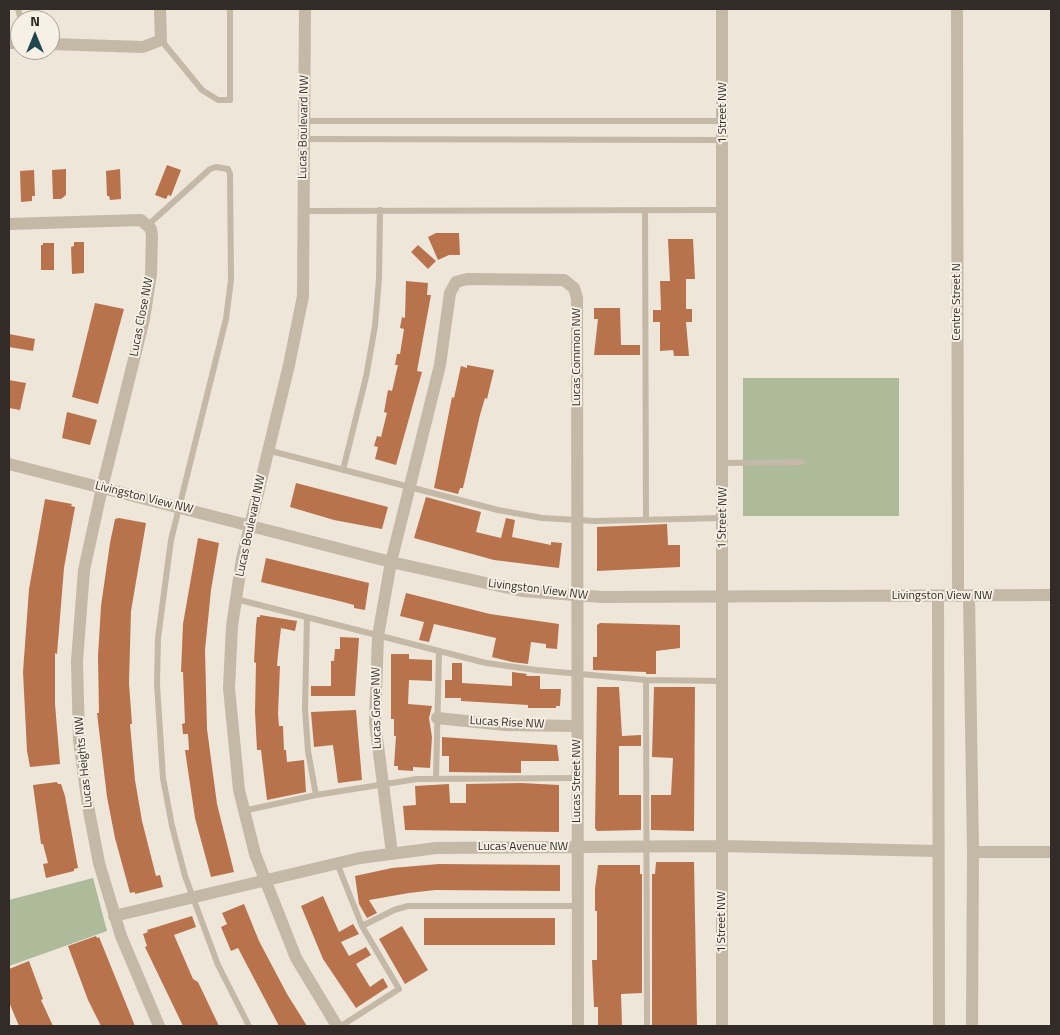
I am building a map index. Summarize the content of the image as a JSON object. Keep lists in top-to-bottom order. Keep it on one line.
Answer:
{"streets":{"street":["1 Street NW","Lucas Boulevard NW","Centre Street N","Lucas Close NW","Lucas Common NW","Livingston View NW","Lucas Grove NW","Lucas Rise NW","Lucas Heights NW","Lucas Street NW","Lucas Avenue NW"]},"crossings":[["1 Street NW","Livingston View NW"],["1 Street NW","Lucas Avenue NW"],["Lucas Boulevard NW","Livingston View NW"],["Lucas Boulevard NW","Lucas Avenue NW"],["Centre Street N","Livingston View NW"],["Lucas Close NW","Livingston View NW"],["Lucas Close NW","Lucas Heights NW"],["Lucas Common NW","Livingston View NW"],["Lucas Common NW","Lucas Grove NW"],["Lucas Common NW","Lucas Street NW"],["Livingston View NW","Lucas Grove NW"],["Livingston View NW","Lucas Heights NW"],["Livingston View NW","Lucas Street NW"],["Lucas Grove NW","Lucas Avenue NW"],["Lucas Rise NW","Lucas Street NW"],["Lucas Heights NW","Lucas Avenue NW"],["Lucas Street NW","Lucas Avenue NW"]],"north":"top"}
